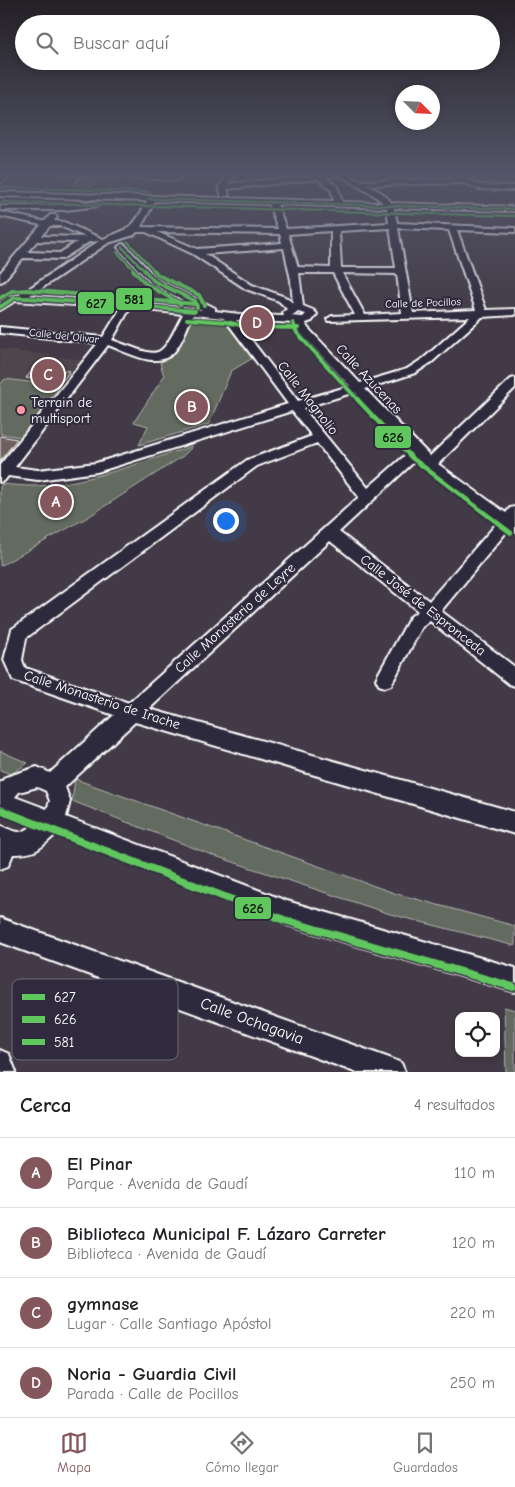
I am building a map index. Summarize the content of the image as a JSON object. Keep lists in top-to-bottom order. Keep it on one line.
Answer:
{"streets":{"street":["Calle de Pocillos","Calle del Olivar","Calle Azucenas","Calle Magnolio","Calle José de Espronceda","Calle Monasterio de Leyre","Calle Monasterio de Irache","Calle Ochagavia"]},"crossings":[["Calle de Pocillos","Calle del Olivar"],["Calle de Pocillos","Calle Azucenas"],["Calle de Pocillos","Calle Magnolio"],["Calle Azucenas","Calle Monasterio de Leyre"],["Calle Magnolio","Calle Monasterio de Leyre"],["Calle Magnolio","Calle Monasterio de Irache"],["Calle José de Espronceda","Calle Monasterio de Leyre"],["Calle Monasterio de Leyre","Calle Monasterio de Irache"]],"places":["Terrain de multisport"],"lines":["transit line 581","transit line 627","transit line 626"],"legend":["627","626","581"],"north":"bottom right","page":{"search":"Buscar aquí","pins":["D","C","B","A"],"heading":["Cerca","4 resultados"],"list":[{"mark":"A","name":"El Pinar","note":"Parque · Avenida de Gaudí","value":"110 m"},{"mark":"B","name":"Biblioteca Municipal F. Lázaro Carreter","note":"Biblioteca · Avenida de Gaudí","value":"120 m"},{"mark":"C","name":"gymnase","note":"Lugar · Calle Santiago Apóstol","value":"220 m"},{"mark":"D","name":"Noria - Guardia Civil","note":"Parada · Calle de Pocillos","value":"250 m"}],"nav":["Mapa","Cómo llegar","Guardados"]}}
